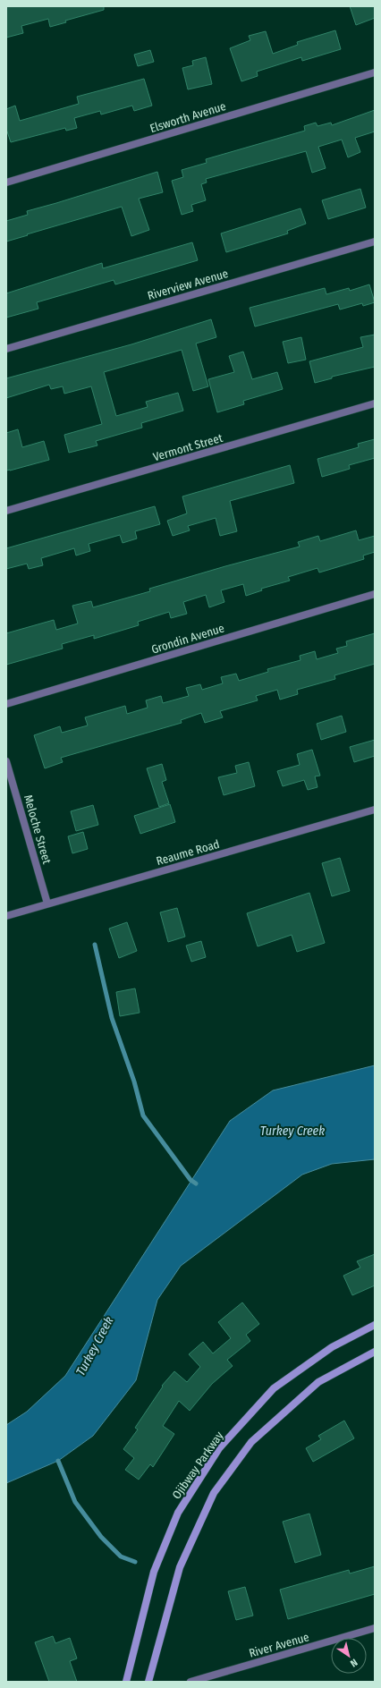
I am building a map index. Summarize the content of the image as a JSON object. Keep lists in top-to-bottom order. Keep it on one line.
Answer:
{"streets":{"main road":["Ojibway Parkway"],"street":["Elsworth Avenue","Riverview Avenue","Vermont Street","Grondin Avenue","Meloche Street","Reaume Road","River Avenue"]},"crossings":[["Meloche Street","Reaume Road"]],"water":["Turkey Creek"],"north":"bottom right"}
